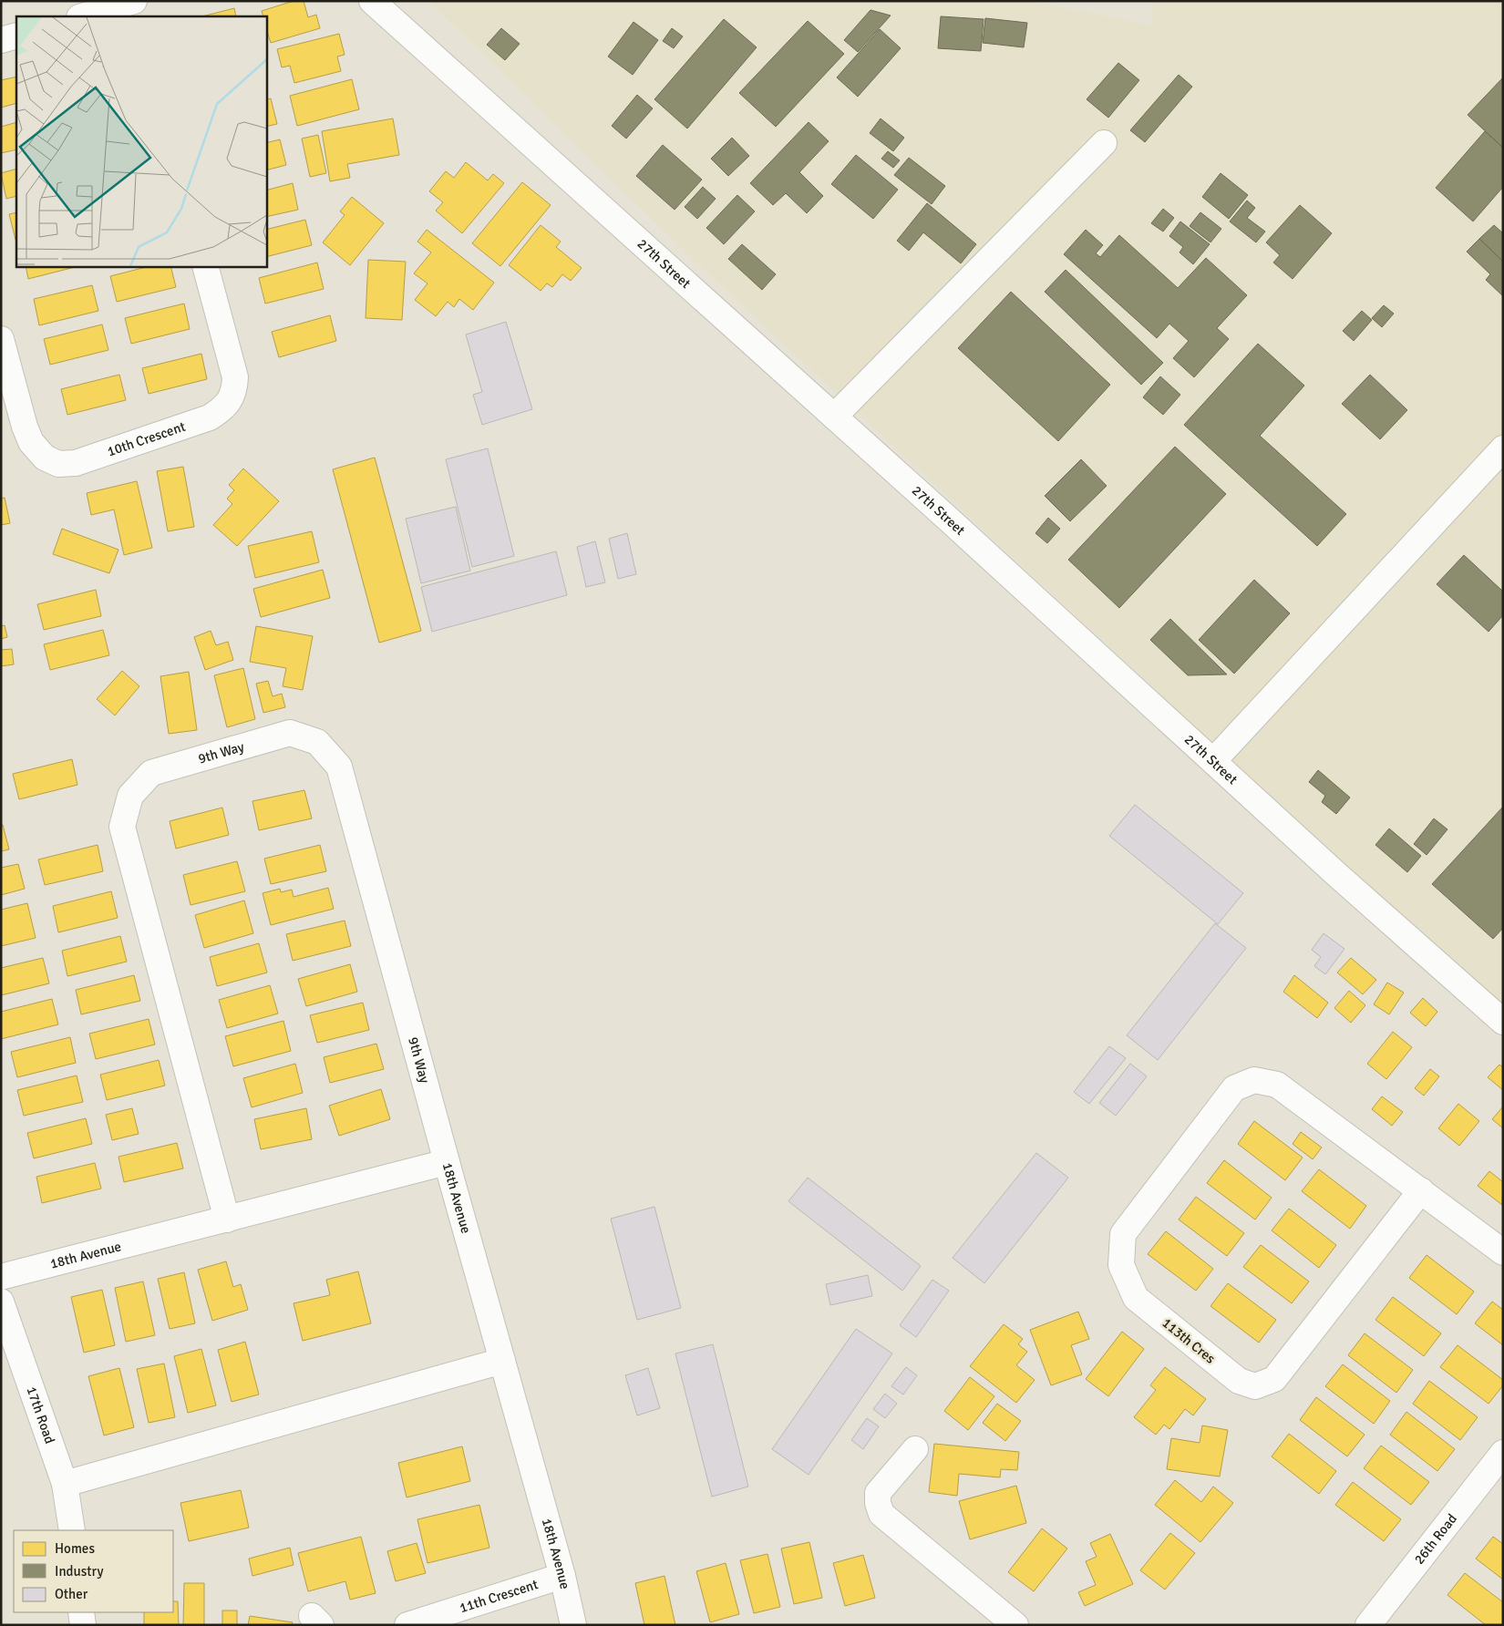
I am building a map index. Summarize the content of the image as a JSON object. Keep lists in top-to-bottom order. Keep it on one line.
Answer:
{"streets":{"street":["27th Street","10th Crescent","9th Way","18th Avenue","113th Cres","17th Road","26th Road","11th Crescent"]},"crossings":[["9th Way","18th Avenue"],["18th Avenue","11th Crescent"]],"legend":["Homes","Industry","Other"]}
